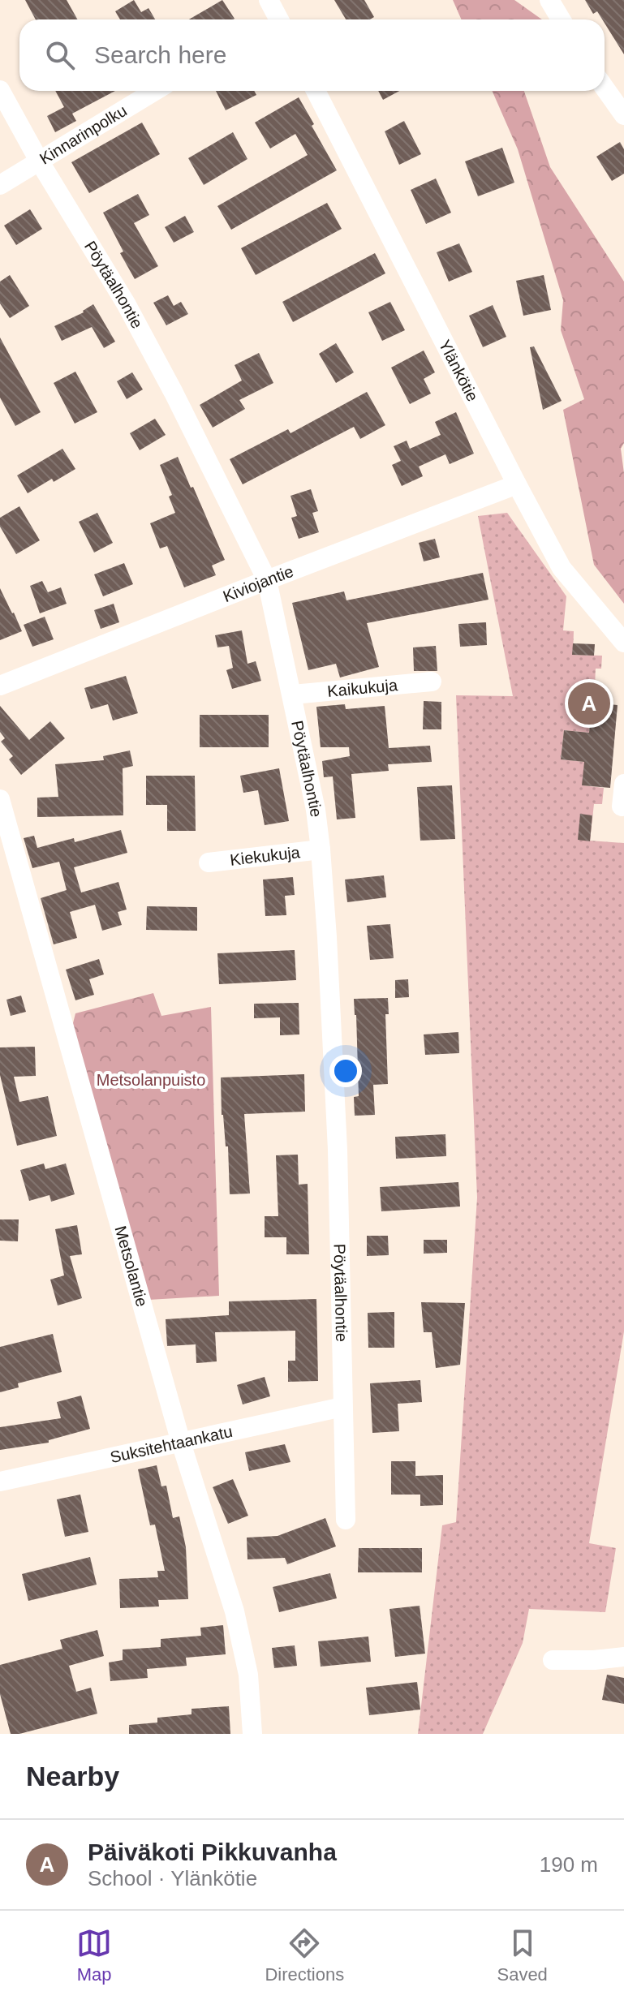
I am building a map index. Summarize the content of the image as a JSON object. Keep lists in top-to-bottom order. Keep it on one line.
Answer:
{"streets":{"street":["Kinnarinpolku","Pöytäalhontie","Ylänkötie","Kiviojantie","Kaikukuja","Kiekukuja","Metsolantie","Suksitehtaankatu"]},"crossings":[["Kinnarinpolku","Pöytäalhontie"],["Pöytäalhontie","Kiviojantie"],["Pöytäalhontie","Kaikukuja"],["Pöytäalhontie","Kiekukuja"],["Pöytäalhontie","Suksitehtaankatu"],["Ylänkötie","Kiviojantie"],["Metsolantie","Suksitehtaankatu"]],"parks":["Metsolanpuisto"],"page":{"search":"Search here","pins":"A","heading":"Nearby","list":[{"mark":"A","name":"Päiväkoti Pikkuvanha","note":"School · Ylänkötie","value":"190 m"}],"nav":["Map","Directions","Saved"]}}
